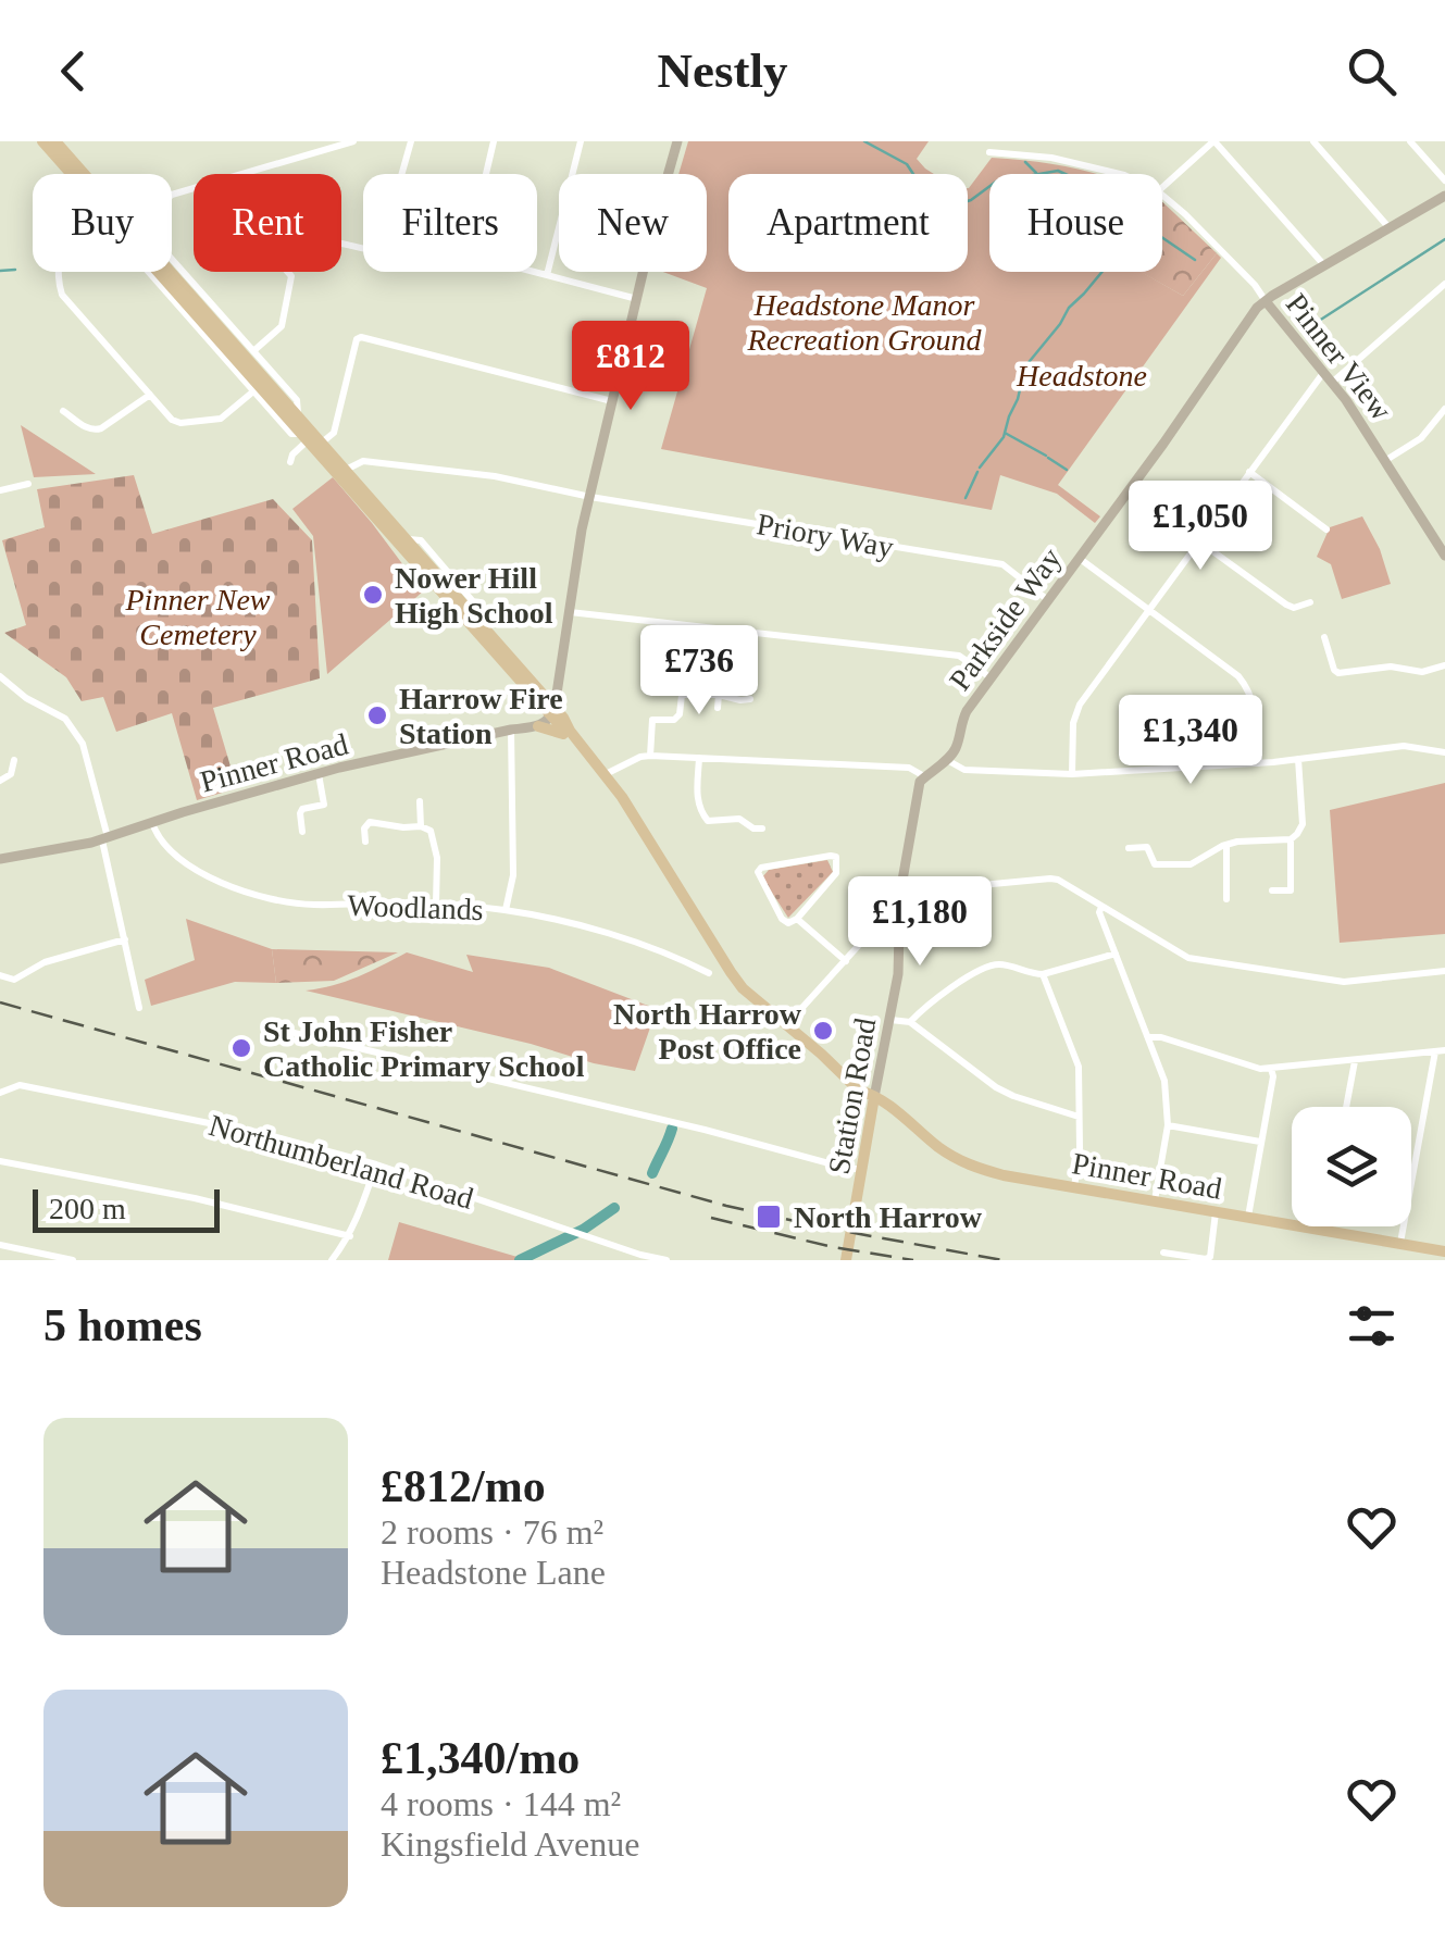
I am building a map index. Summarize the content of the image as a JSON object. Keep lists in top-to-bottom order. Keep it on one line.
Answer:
{"streets":{"main road":["Pinner Road","Station Road"],"street":["Pinner View","Priory Way","Parkside Way","Woodlands","Northumberland Road"]},"crossings":[["Pinner View","Parkside Way"],["Priory Way","Parkside Way"],["Pinner Road","Woodlands"],["Pinner Road","Station Road"]],"parks":["Headstone Manor Recreation Ground","Headstone","Pinner New Cemetery"],"places":{"other":["Nower Hill High School","Harrow Fire Station","North Harrow Post Office","St John Fisher Catholic Primary School"],"transit":["North Harrow"]},"scale_bar":"200 m","page":{"header":"Nestly","chip":["Buy","Rent","Filters","New","Apartment","House"],"price":["£812","£1,050","£736","£1,340","£1,180"],"scale":"200 m","heading":"5 homes","list":[{"name":"£812/mo","note":"2 rooms · 76 m² · Headstone Lane"},{"name":"£1,340/mo","note":"4 rooms · 144 m² · Kingsfield Avenue"}]}}
